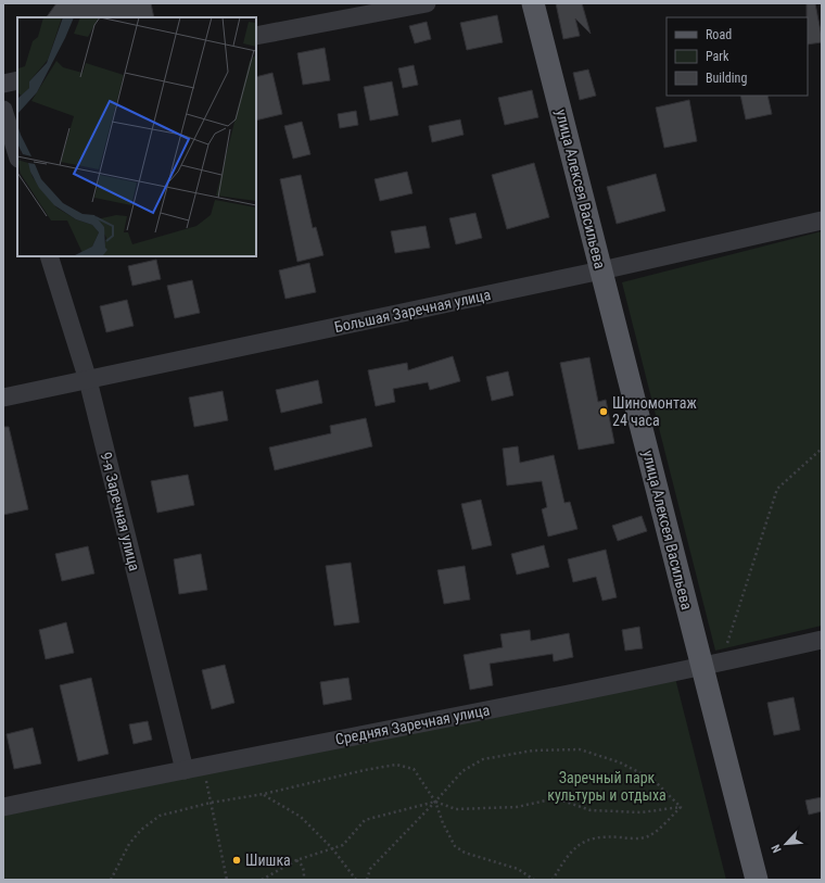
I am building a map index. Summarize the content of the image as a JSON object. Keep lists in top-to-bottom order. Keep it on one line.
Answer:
{"streets":{"main road":["улица Алексея Васильева"],"street":["Большая Заречная улица","9-я Заречная улица","Средняя Заречная улица"]},"crossings":[["улица Алексея Васильева","Большая Заречная улица"],["улица Алексея Васильева","Средняя Заречная улица"],["Большая Заречная улица","9-я Заречная улица"],["9-я Заречная улица","Средняя Заречная улица"]],"parks":["Заречный парк культуры и отдыха"],"places":["Шиномонтаж 24 часа","Шишка"],"legend":["Road","Park","Building"],"north":"bottom left"}
